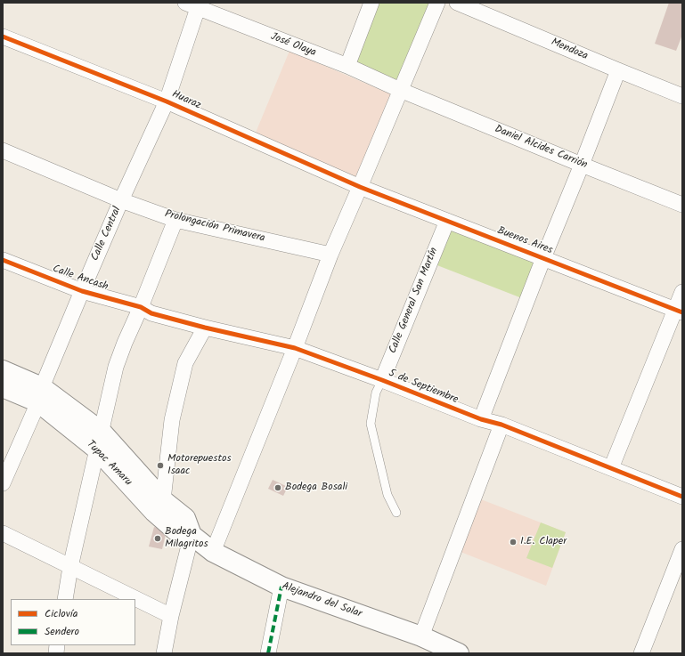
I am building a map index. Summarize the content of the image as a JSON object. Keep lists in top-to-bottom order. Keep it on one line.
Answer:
{"streets":{"street":["José Olaya","Mendoza","Huaraz","Daniel Alcides Carrión","Prolongación Primavera","Calle Central","Buenos Aires","Calle Ancash","Calle General San Martín","5 de Septiembre","Tupac Amaru","Alejandro del Solar"]},"crossings":[["José Olaya","Daniel Alcides Carrión"],["José Olaya","Calle Central"],["Huaraz","Calle Central"],["Huaraz","Buenos Aires"],["Prolongación Primavera","Calle Central"],["Calle Central","Calle Ancash"],["Buenos Aires","Calle General San Martín"],["Calle Ancash","5 de Septiembre"],["Calle General San Martín","5 de Septiembre"],["Tupac Amaru","Alejandro del Solar"]],"places":["Motorepuestos Isaac","Bodega Bosali","Bodega Milagritos","I.E. Claper"],"legend":["Ciclovía","Sendero"]}
